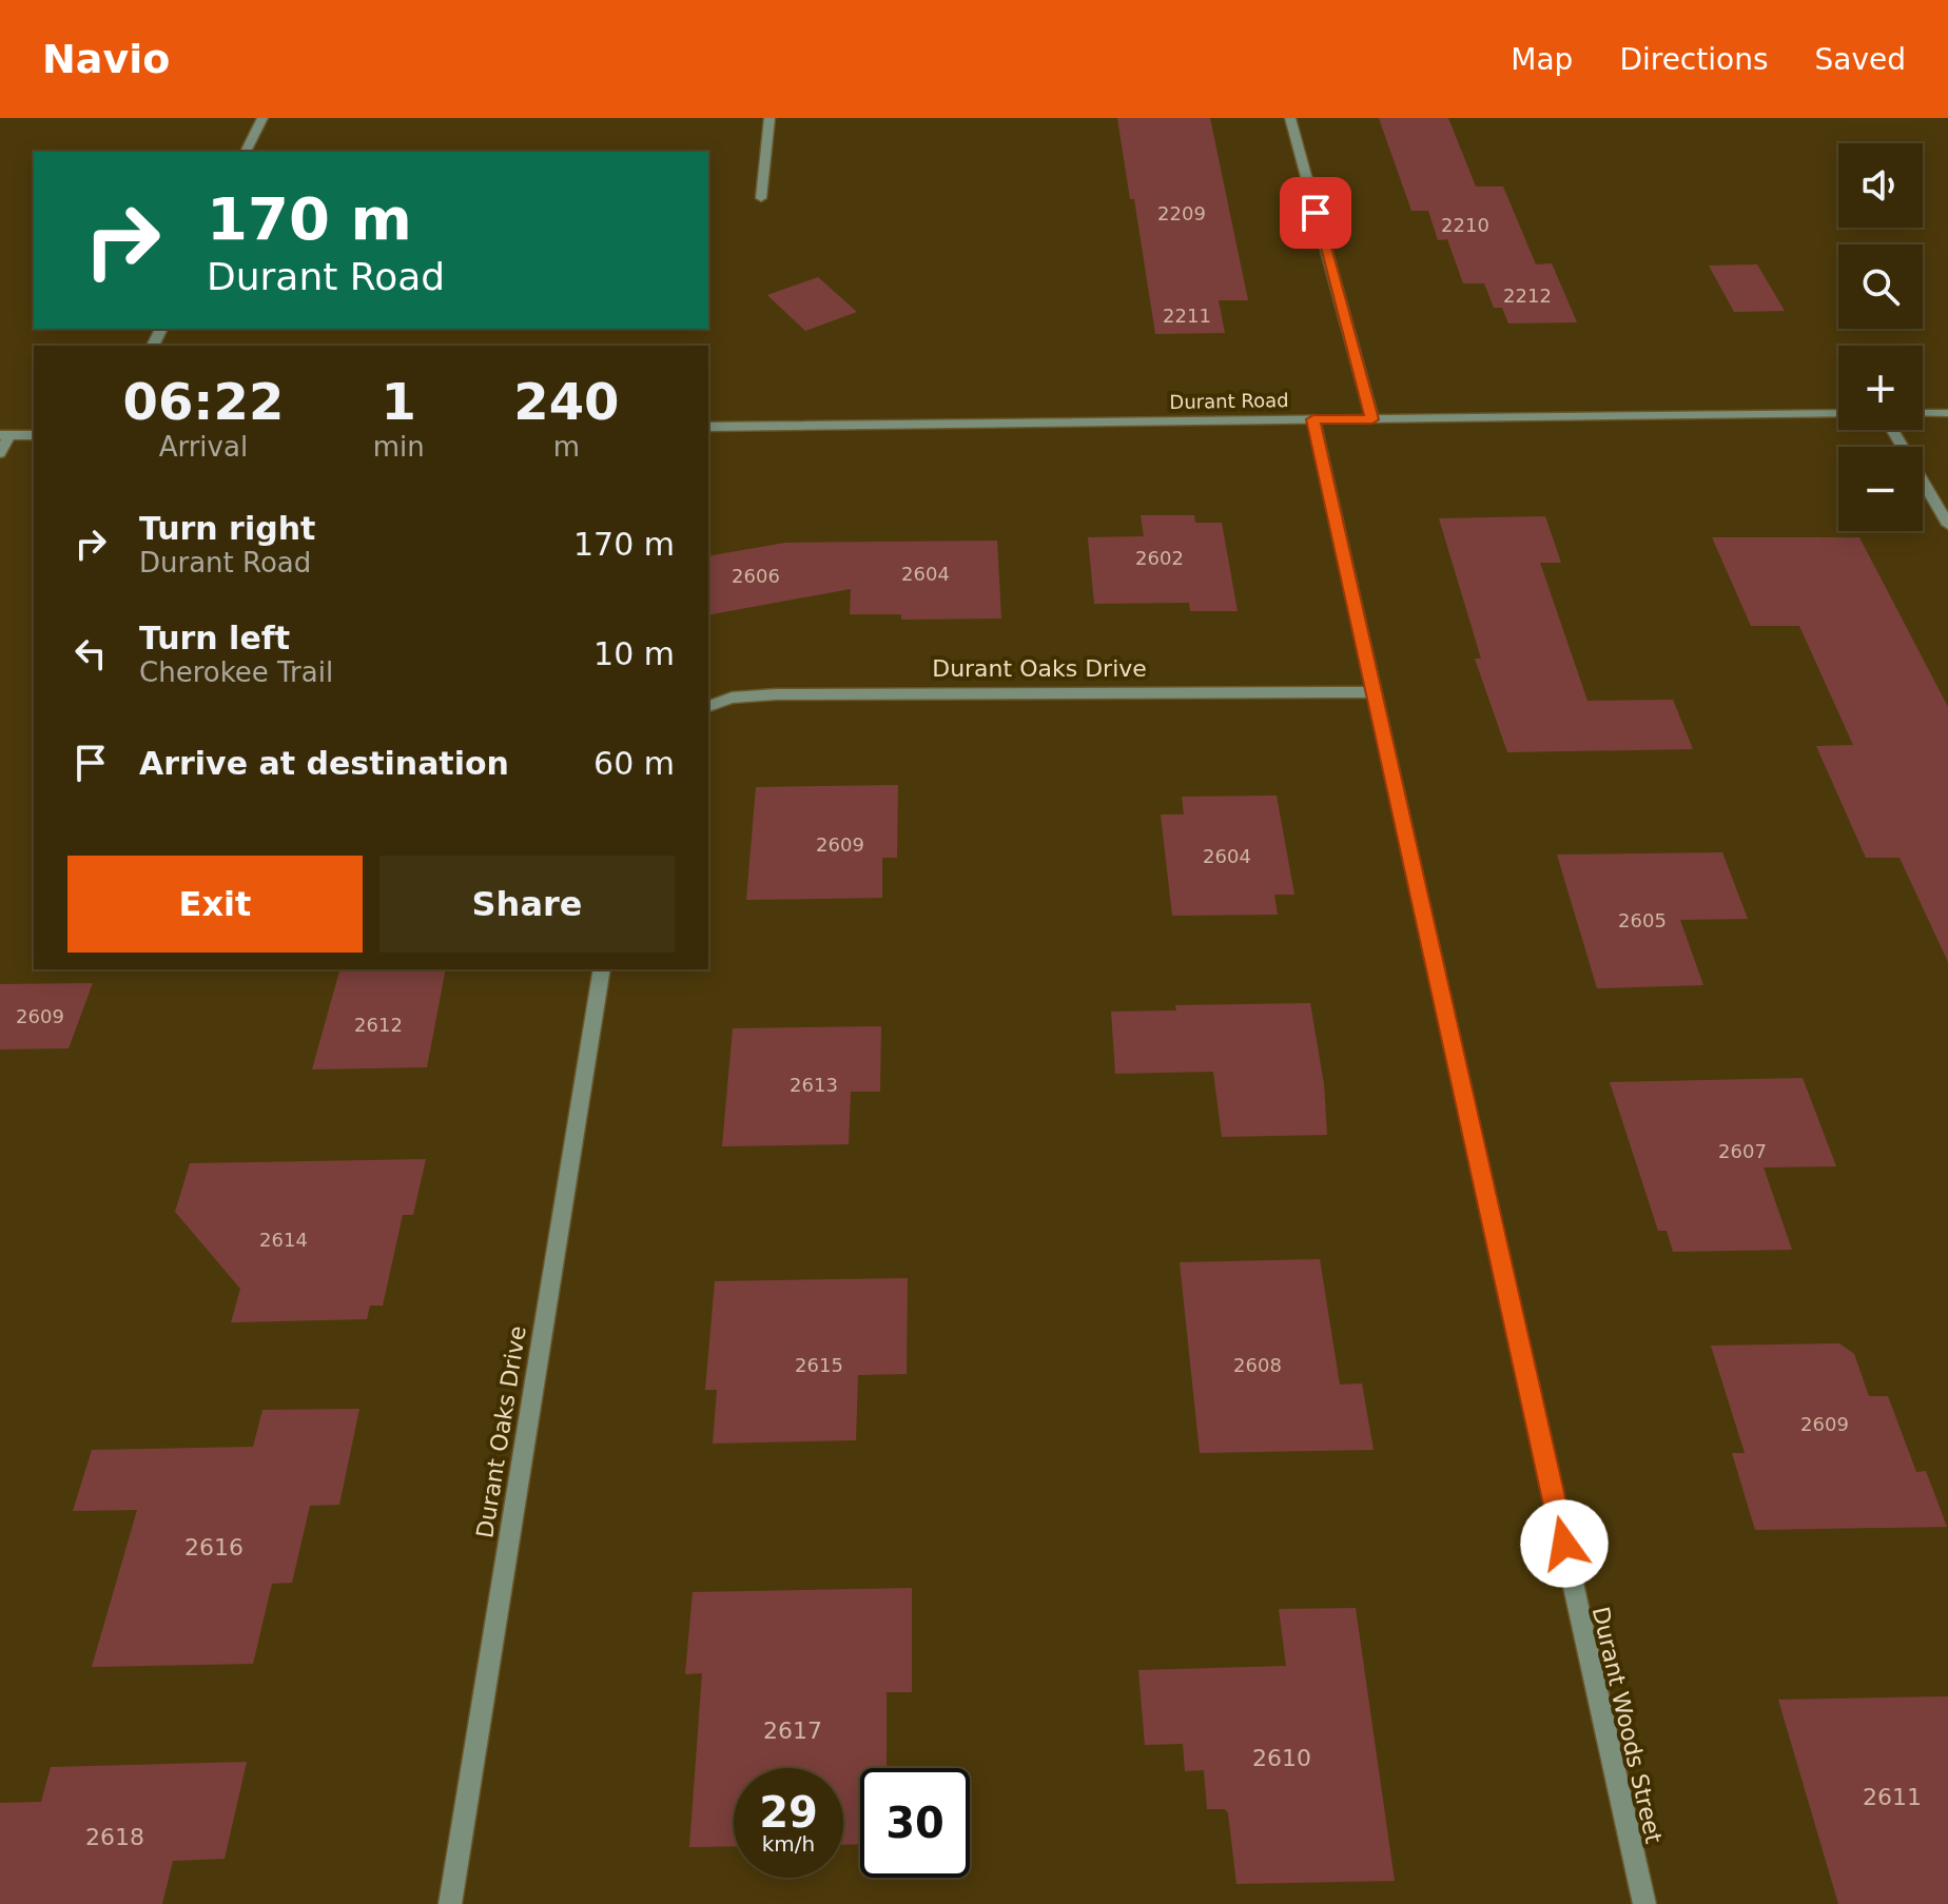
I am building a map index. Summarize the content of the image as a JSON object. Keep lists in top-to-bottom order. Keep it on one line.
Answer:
{"streets":{"street":["Durant Road","Durant Oaks Drive","Durant Woods Street"]},"crossings":[["Durant Road","Durant Woods Street"],["Durant Oaks Drive","Durant Woods Street"]],"house_numbers":["2209","2210","2212","2211","2602","2604","2606","2609","2604","2605","2609","2612","2613","2607","2614","2615","2608","2609","2616","2617","2610","2611","2618"],"page":{"header":"Navio","nav":["Map","Directions","Saved"],"map_buttons":["+","−"],"turn":["170 m","Durant Road"],"eta":["06:22","Arrival","1","min","240","m"],"list":[{"name":"Turn right","note":"Durant Road","value":"170 m"},{"name":"Turn left","note":"Cherokee Trail","value":"10 m"},{"name":"Arrive at destination","value":"60 m"}],"buttons":["Exit","Share"],"speed":"29 km/h","limit":"30"}}
